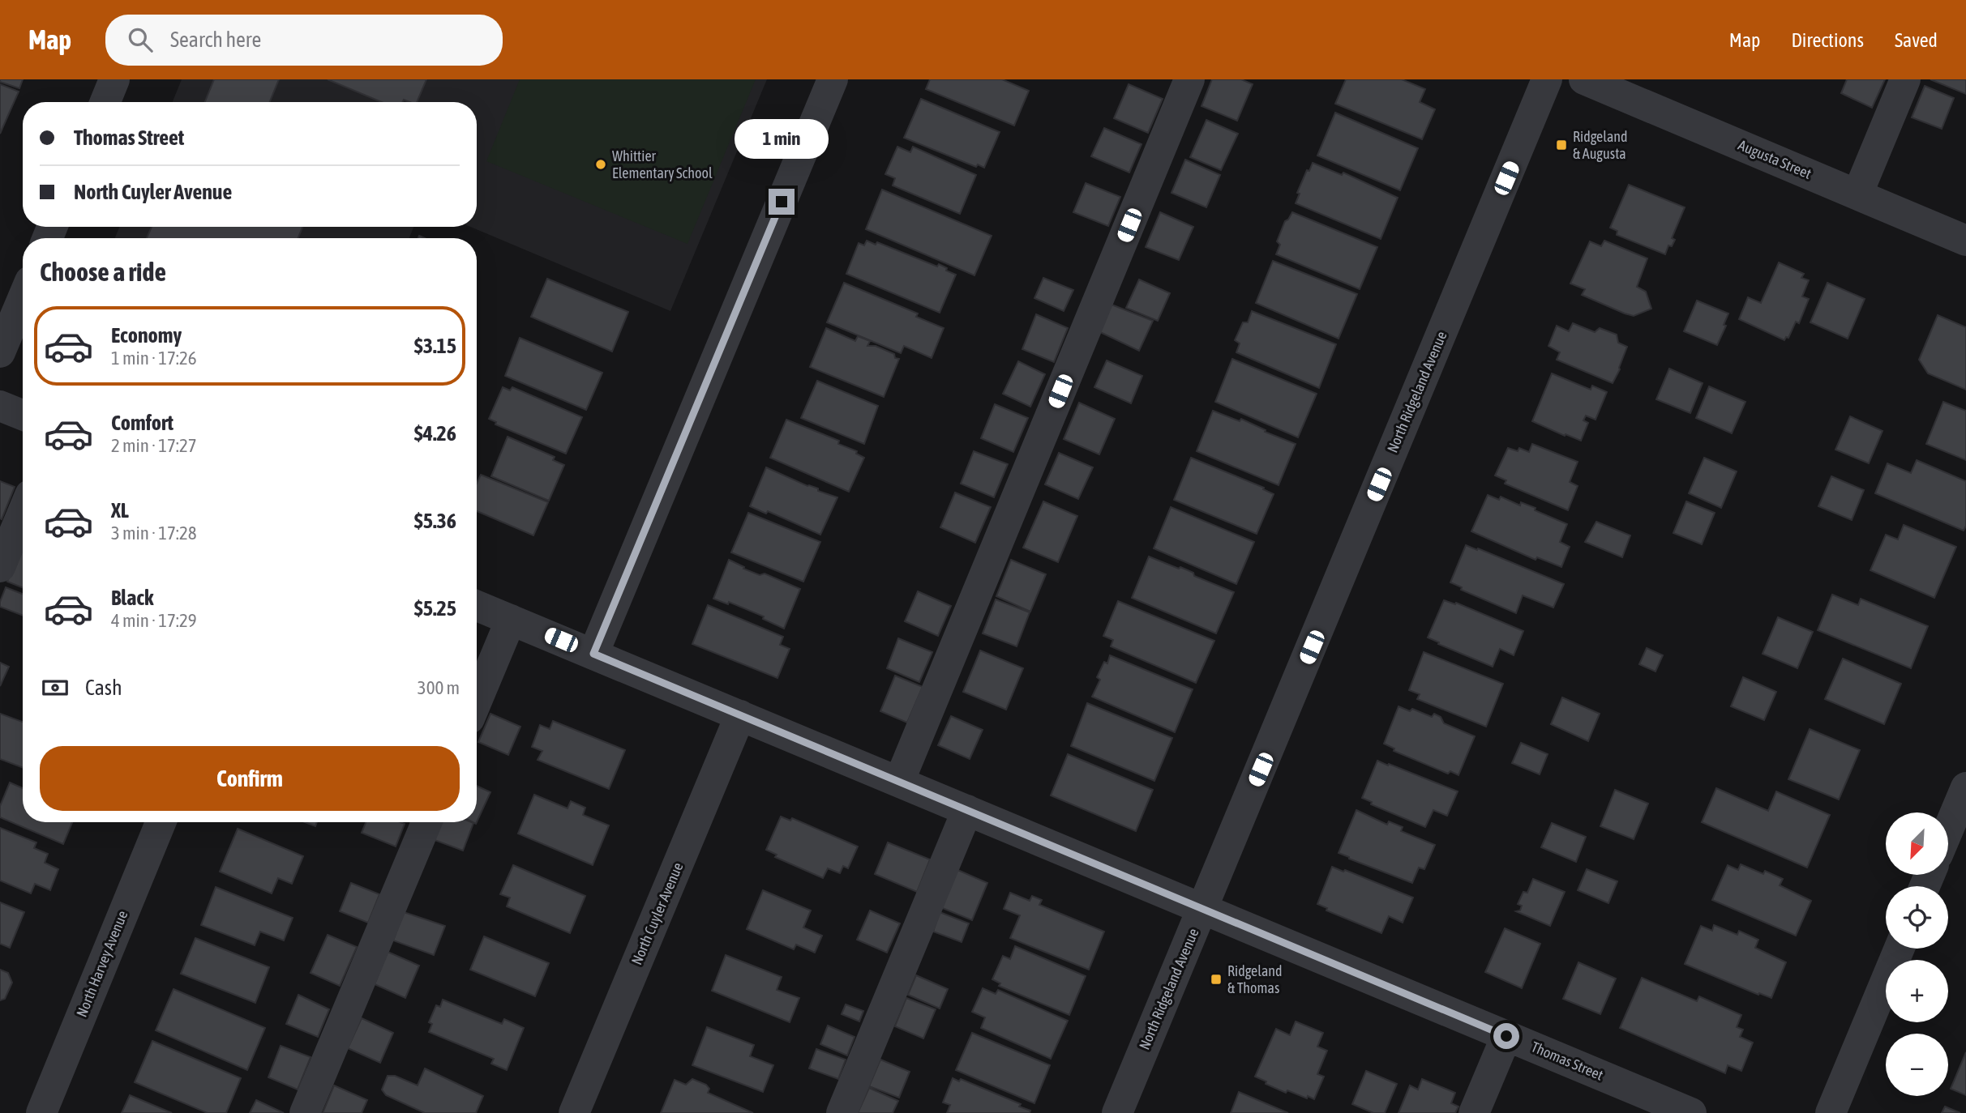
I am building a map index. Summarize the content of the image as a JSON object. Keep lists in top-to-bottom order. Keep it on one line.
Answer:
{"streets":{"street":["Augusta Street","North Ridgeland Avenue","North Cuyler Avenue","North Harvey Avenue","Thomas Street"]},"crossings":[["North Ridgeland Avenue","Thomas Street"],["North Cuyler Avenue","Thomas Street"]],"places":{"transit":["Ridgeland & Augusta","Ridgeland & Thomas"],"other":["Whittier Elementary School"]},"north":"bottom left","page":{"header":"Map","search":"Search here","nav":["Map","Directions","Saved"],"banner":["Thomas Street","North Cuyler Avenue"],"bubble":"1 min","heading":"Choose a ride","list":[{"name":"Economy","note":"1 min · 17:26","value":"$3.15"},{"name":"Comfort","note":"2 min · 17:27","value":"$4.26"},{"name":"XL","note":"3 min · 17:28","value":"$5.36"},{"name":"Black","note":"4 min · 17:29","value":"$5.25"}],"pay":["Cash","300 m"],"buttons":"Confirm","map_buttons":["+","−"]}}
